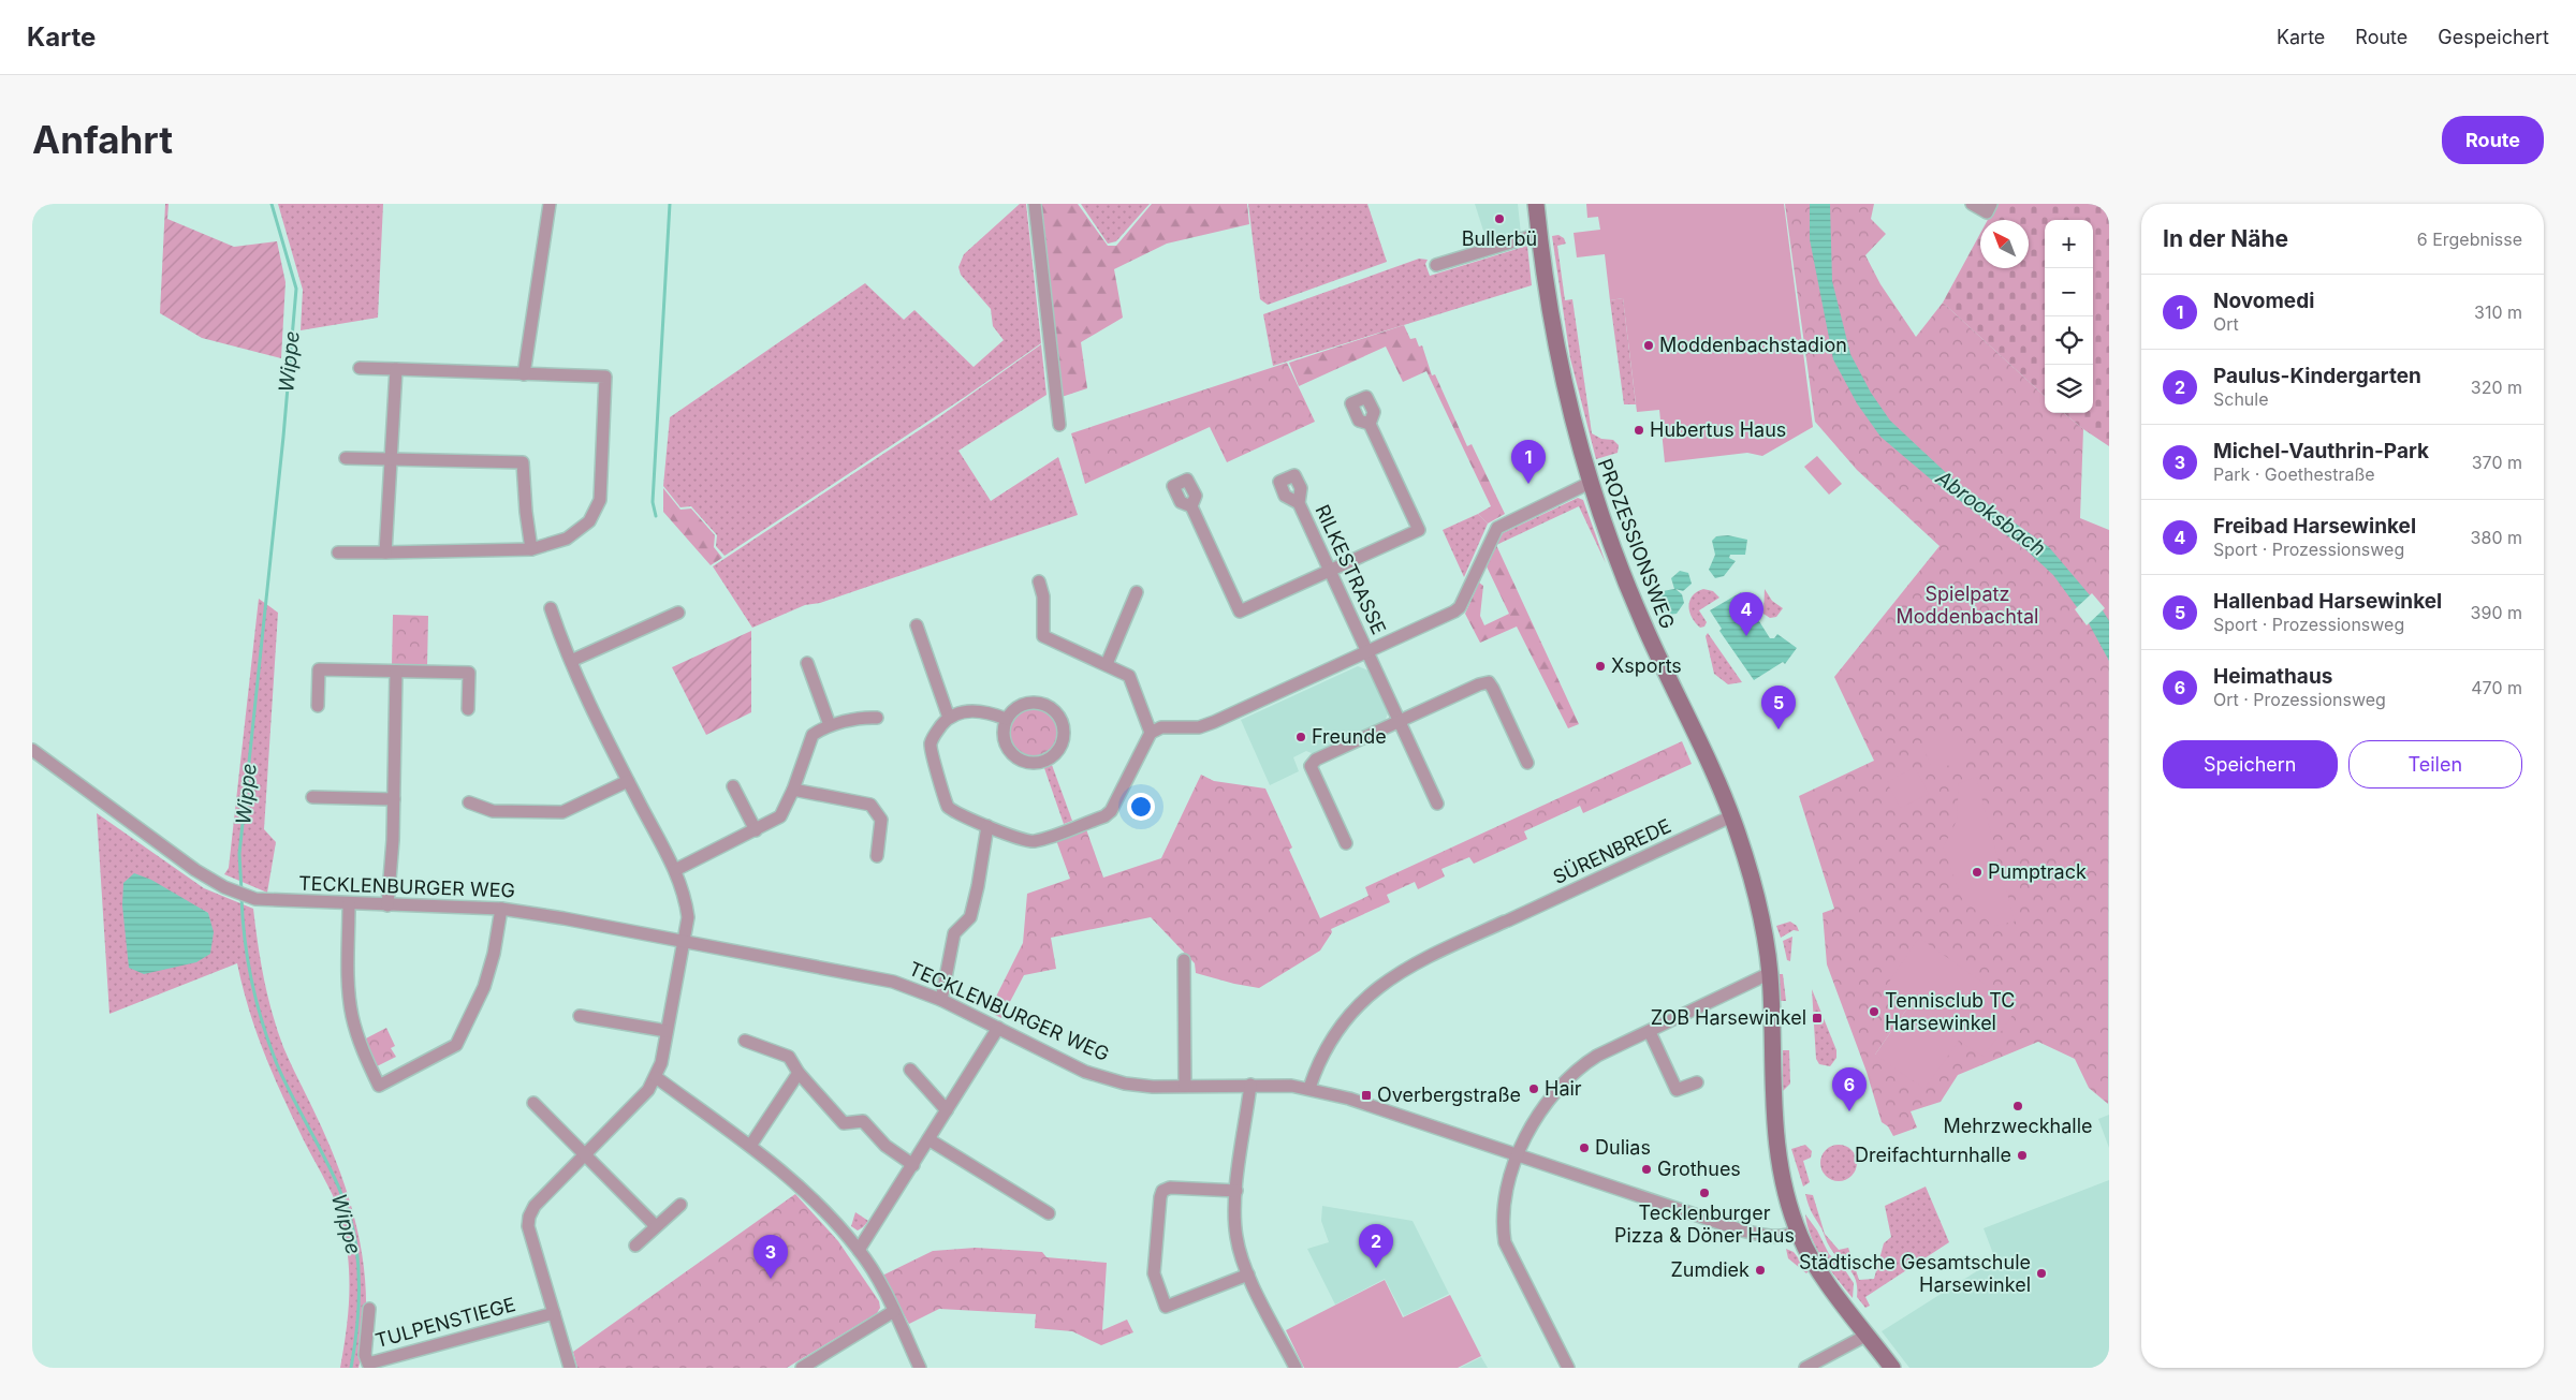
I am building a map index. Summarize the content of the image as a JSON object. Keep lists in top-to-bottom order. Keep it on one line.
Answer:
{"streets":{"street":["PROZESSIONSWEG","RILKESTRASSE","SÜRENBREDE","TECKLENBURGER WEG","TULPENSTIEGE"]},"crossings":[["PROZESSIONSWEG","SÜRENBREDE"],["PROZESSIONSWEG","TECKLENBURGER WEG"],["SÜRENBREDE","TECKLENBURGER WEG"]],"water":["Wippe","Abrooksbach"],"parks":["Spielpatz Moddenbachtal"],"places":{"other":["Bullerbü","Moddenbachstadion","Hubertus Haus","Xsports","Freunde","Pumptrack","Tennisclub TC Harsewinkel","Hair","Mehrzweckhalle","Dulias","Dreifachturnhalle","Grothues","Tecklenburger Pizza & Döner Haus","Zumdiek","Städtische Gesamtschule Harsewinkel"],"transit":["ZOB Harsewinkel","Overbergstraße"]},"north":"top left","page":{"header":"Karte","nav":["Karte","Route","Gespeichert"],"buttons":["Route",["Speichern","Teilen"]],"title":"Anfahrt","heading":["In der Nähe","6 Ergebnisse"],"map_buttons":["+","−"],"list":[{"mark":"1","name":"Novomedi","note":"Ort","value":"310 m"},{"mark":"2","name":"Paulus-Kindergarten","note":"Schule","value":"320 m"},{"mark":"3","name":"Michel-Vauthrin-Park","note":"Park · Goethestraße","value":"370 m"},{"mark":"4","name":"Freibad Harsewinkel","note":"Sport · Prozessionsweg","value":"380 m"},{"mark":"5","name":"Hallenbad Harsewinkel","note":"Sport · Prozessionsweg","value":"390 m"},{"mark":"6","name":"Heimathaus","note":"Ort · Prozessionsweg","value":"470 m"}],"pins":["1","4","5","6","2","3"]}}
